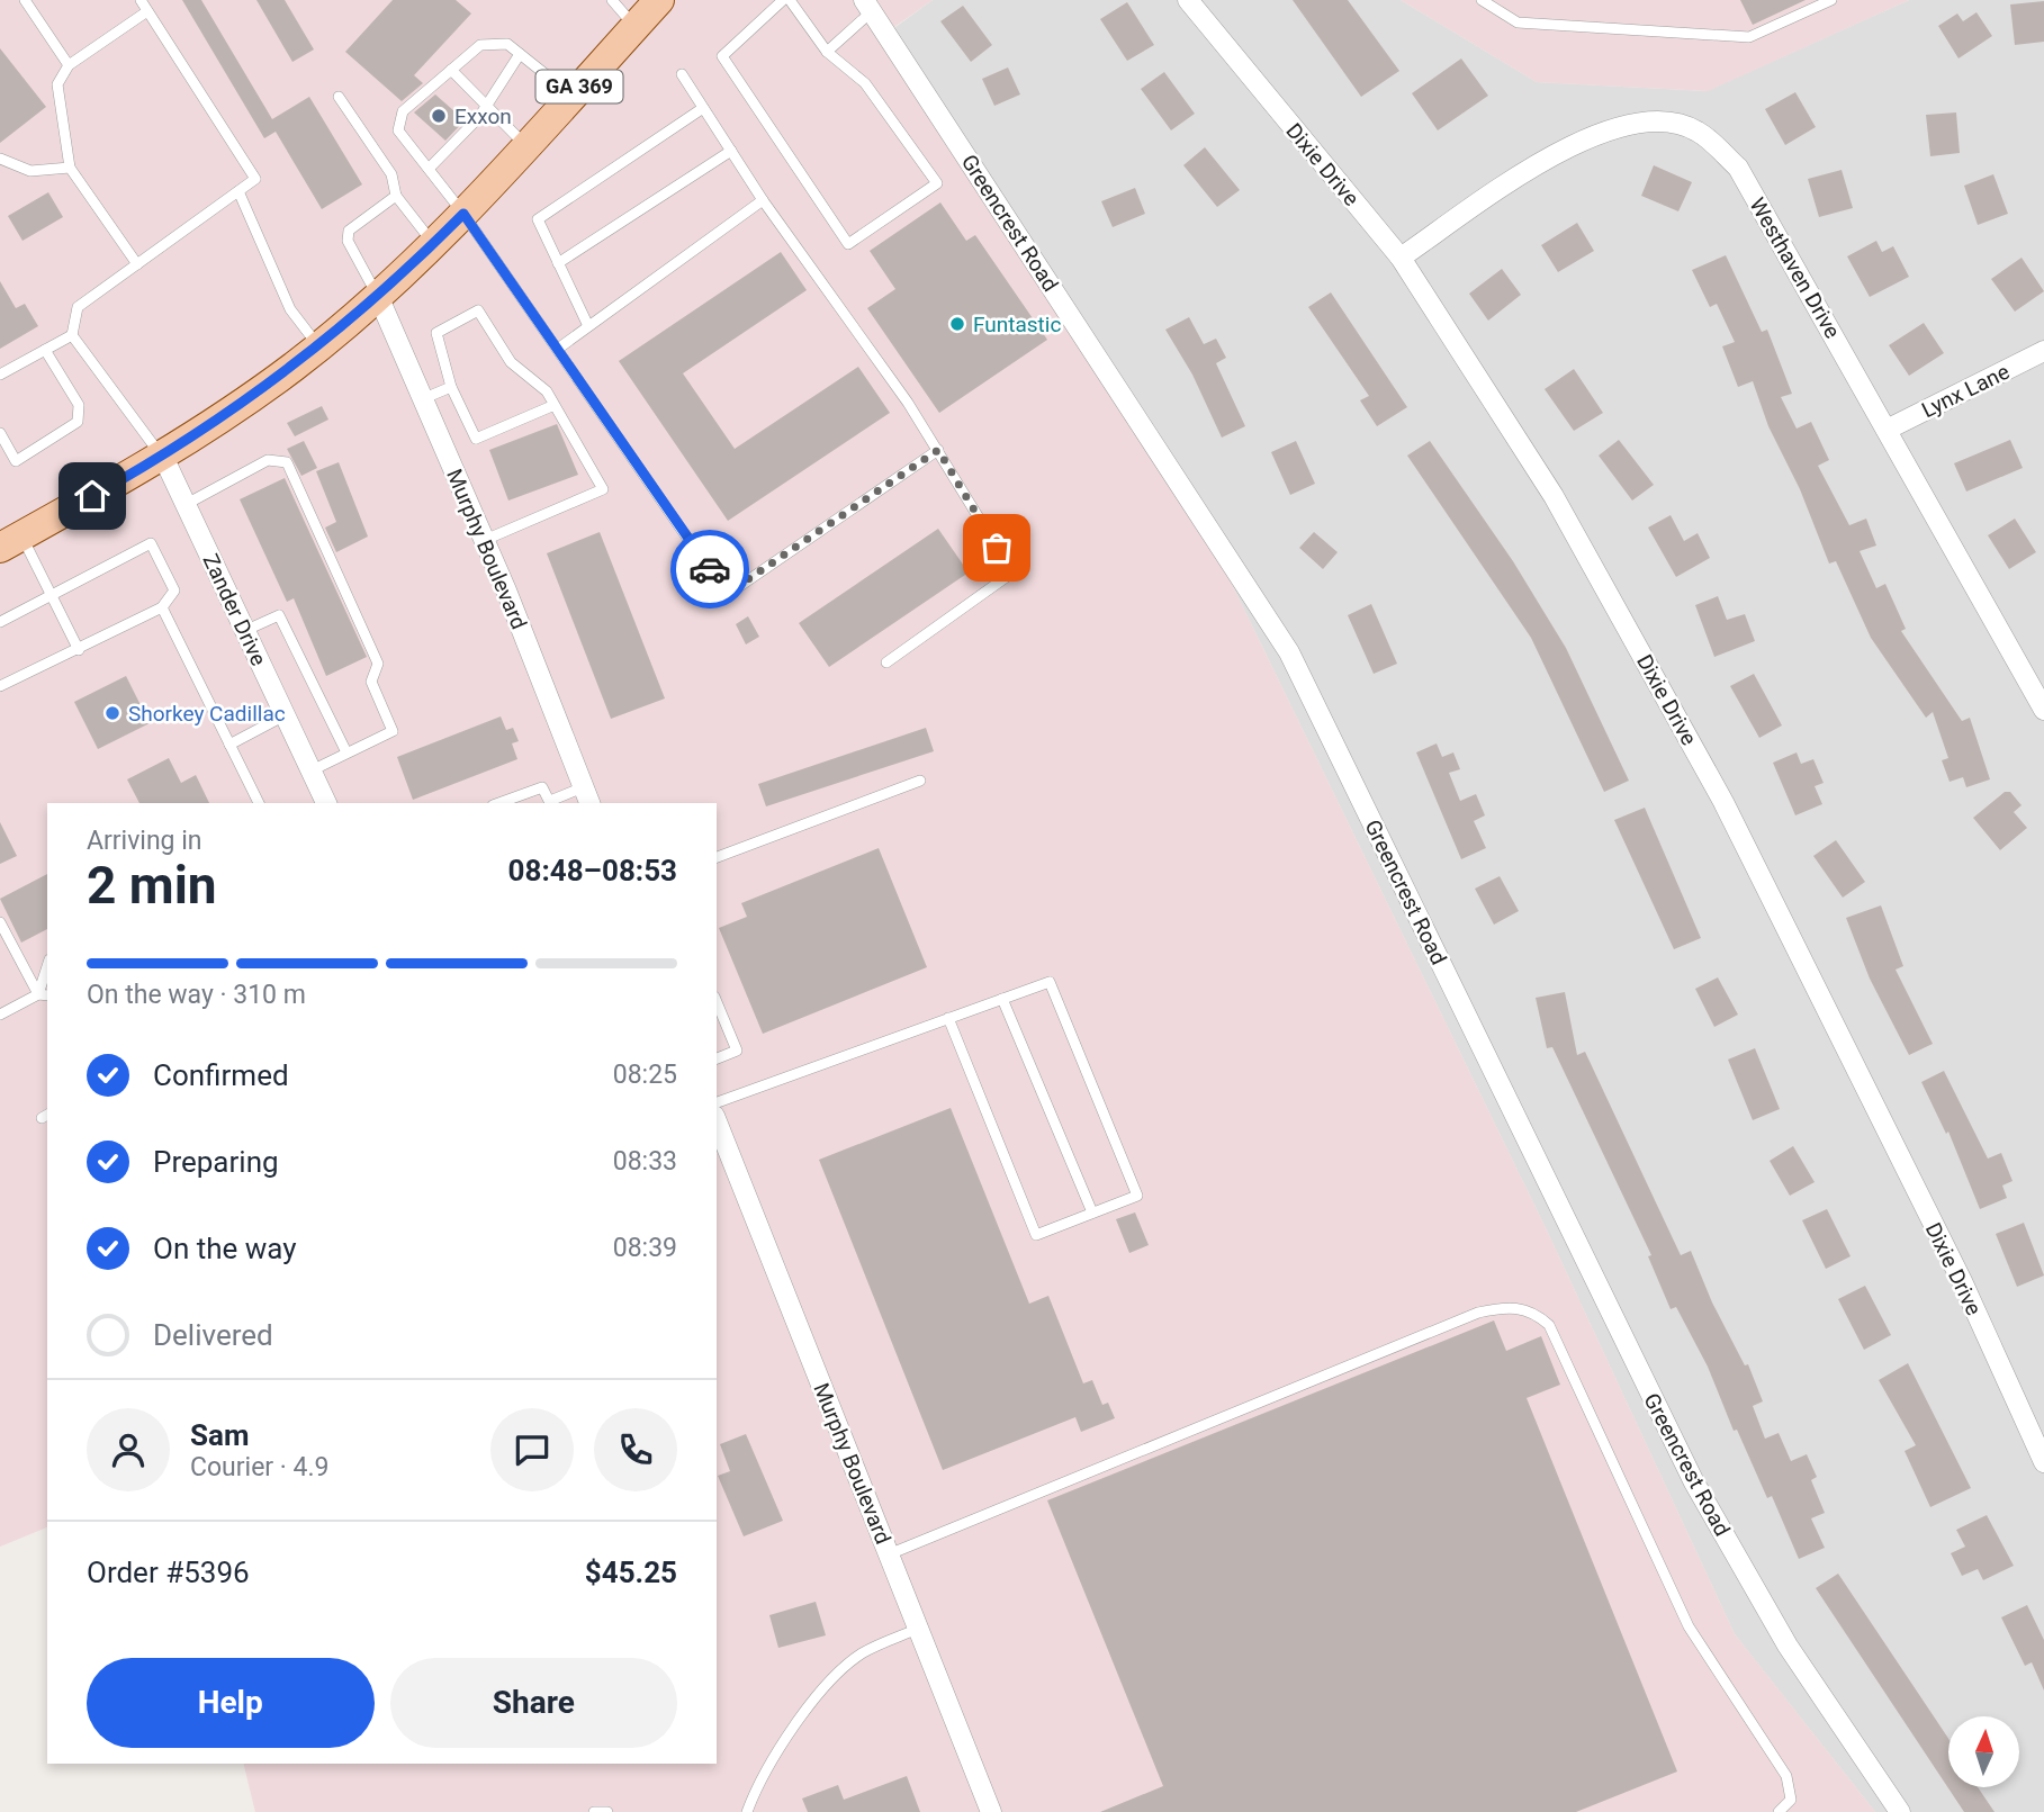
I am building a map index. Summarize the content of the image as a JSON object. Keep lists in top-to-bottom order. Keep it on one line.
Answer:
{"streets":{"main road":["GA 369"],"street":["Dixie Drive","Greencrest Road","Westhaven Drive","Lynx Lane","Murphy Boulevard","Zander Drive"]},"crossings":[["GA 369","Murphy Boulevard"],["GA 369","Zander Drive"],["Dixie Drive","Westhaven Drive"],["Westhaven Drive","Lynx Lane"]],"places":["Exxon","Funtastic","Shorkey Cadillac"],"north":"top","page":{"heading":["2 min","Arriving in","08:48–08:53"],"panel":["Sam","Courier · 4.9","Order #5396","$45.25"],"bar":"On the way · 310 m","list":[["Confirmed","08:25"],["Preparing","08:33"],["On the way","08:39"],"Delivered"],"buttons":["Help","Share"]}}
